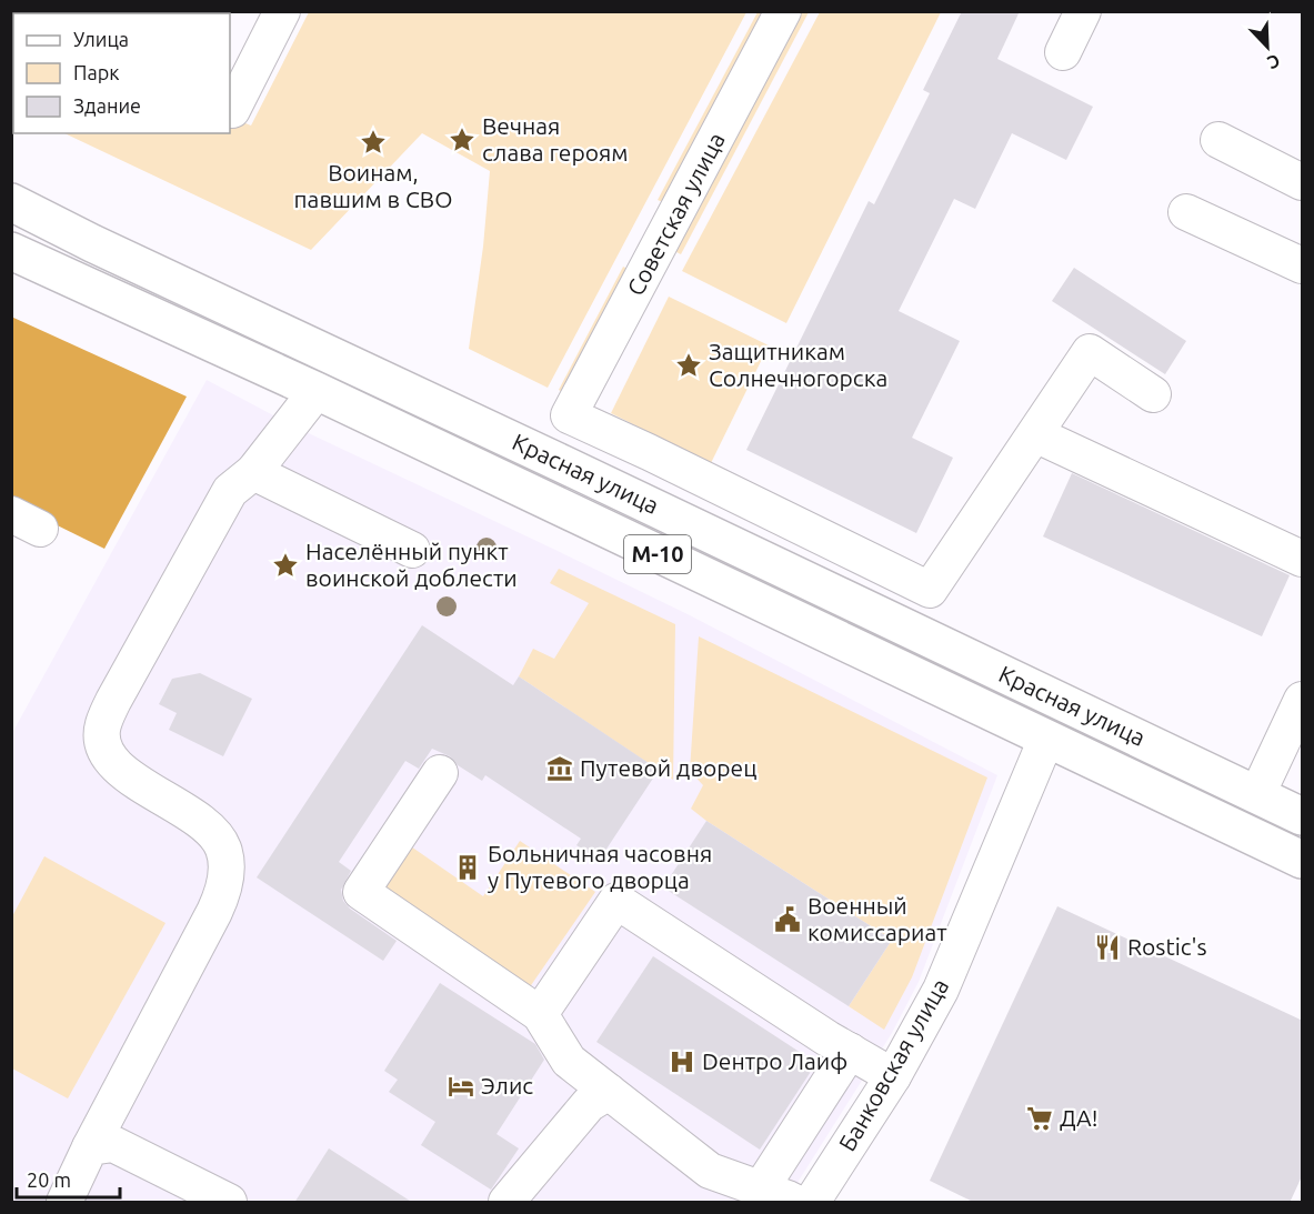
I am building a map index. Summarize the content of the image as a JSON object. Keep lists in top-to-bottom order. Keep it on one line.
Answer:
{"streets":{"highway":["Красная улица","М-10"],"street":["Советская улица","Банковская улица"]},"crossings":[["Красная улица","Банковская улица"]],"places":{"place":["Вечная слава героям","Воинам, павшим в СВО","Защитникам Солнечногорска","Населённый пункт воинской доблести"],"museum":["Путевой дворец"],"building":["Больничная часовня у Путевого дворца"],"public building":["Военный комиссариат"],"restaurant":["Rostic's"],"hospital":["Dентро Лаиф"],"hotel":["Элис"],"supermarket":["ДА!"]},"legend":["Улица","Парк","Здание"],"scale_bar":"20 m","north":"bottom right"}
